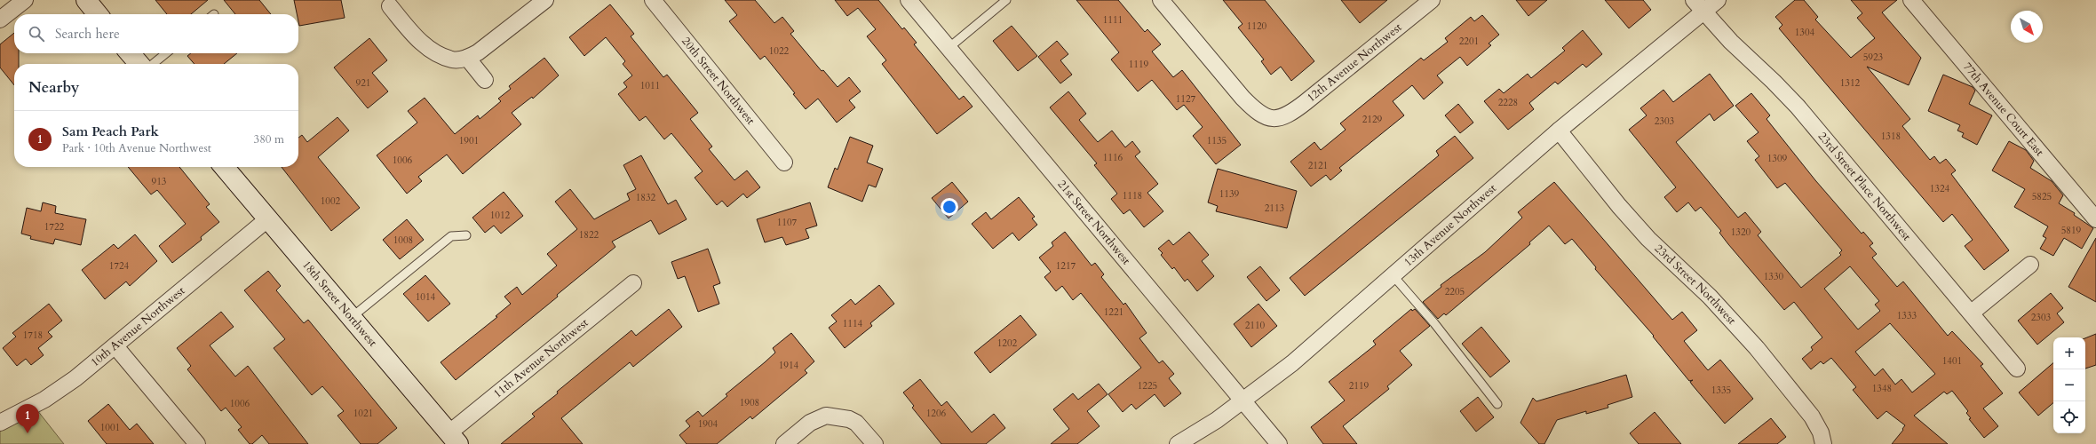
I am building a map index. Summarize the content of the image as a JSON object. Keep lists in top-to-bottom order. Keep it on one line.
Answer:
{"streets":{"street":["12th Avenue Northwest","20th Street Northwest","77th Avenue Court East","23rd Street Place Northwest","21st Street Northwest","13th Avenue Northwest","23rd Street Northwest","18th Street Northwest","10th Avenue Northwest","11th Avenue Northwest"]},"crossings":[["23rd Street Place Northwest","13th Avenue Northwest"],["21st Street Northwest","13th Avenue Northwest"],["13th Avenue Northwest","23rd Street Northwest"],["18th Street Northwest","10th Avenue Northwest"],["18th Street Northwest","11th Avenue Northwest"]],"house_numbers":["1111","1120","1304","2201","1022","5923","1119","921","1312","1011","1127","2228","2129","2303","1318","1901","1135","1116","1309","1006","2121","913","1324","1139","1118","5825","1832","1002","2113","1012","1107","1722","5819","1320","1822","1008","1724","1217","1330","2205","1014","1221","1333","2303","1114","2110","1718","1202","1401","1914","1225","2119","1348","1335","1908","1006","1021","1206","1904","1001"],"north":"bottom right","page":{"search":"Search here","heading":"Nearby","list":[{"mark":"1","name":"Sam Peach Park","note":"Park · 10th Avenue Northwest","value":"380 m"}],"map_buttons":["+","−"],"pins":"1"}}
